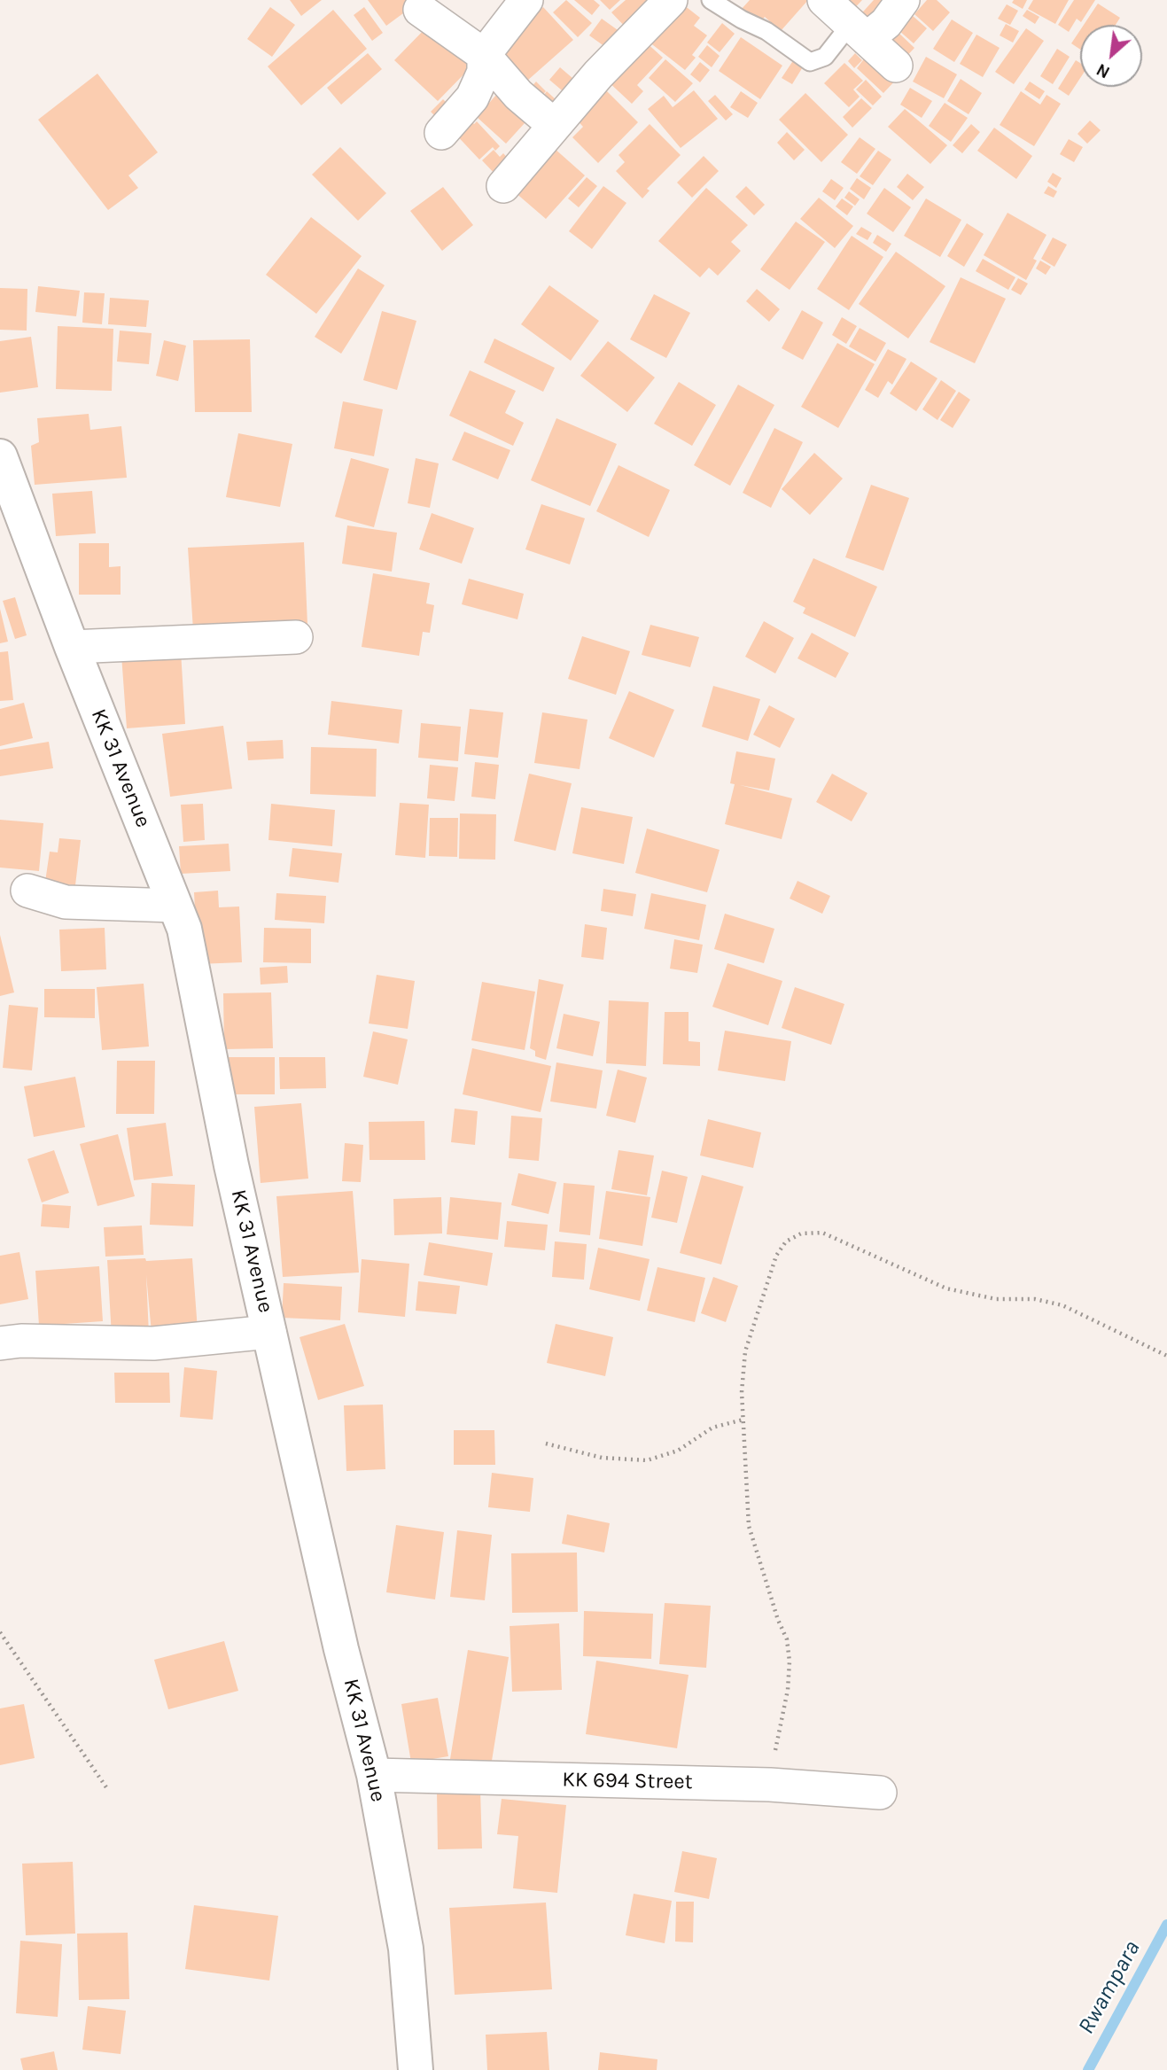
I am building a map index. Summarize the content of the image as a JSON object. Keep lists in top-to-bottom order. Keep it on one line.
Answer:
{"streets":{"street":["KK 31 Avenue","KK 694 Street"]},"crossings":[["KK 31 Avenue","KK 694 Street"]],"water":["Rwampara"],"north":"bottom left"}
